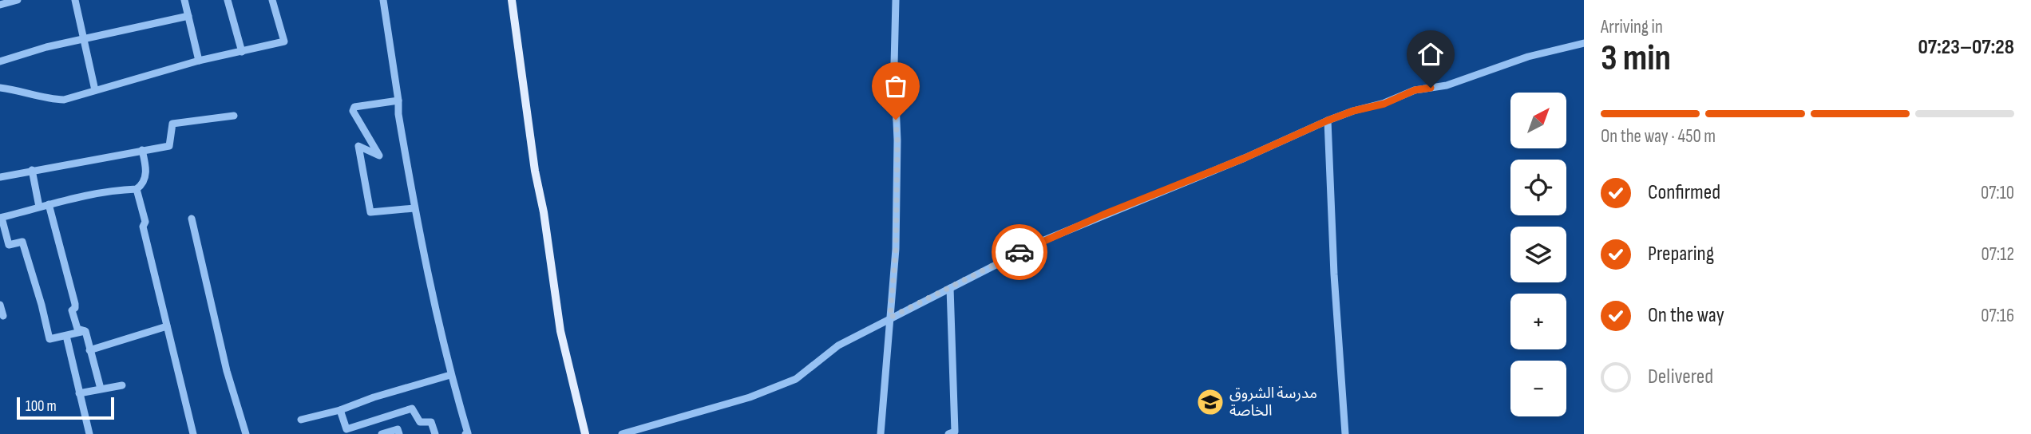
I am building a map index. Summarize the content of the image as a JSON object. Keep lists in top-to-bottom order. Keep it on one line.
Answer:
{"places":{"school or university":["مدرسة الشروق الخاصة"]},"scale_bar":"100 m","north":"top right","page":{"heading":["3 min","Arriving in","07:23–07:28"],"map_buttons":["+","−"],"bar":"On the way · 450 m","list":[["Confirmed","07:10"],["Preparing","07:12"],["On the way","07:16"],"Delivered"],"scale":"100 m"}}
